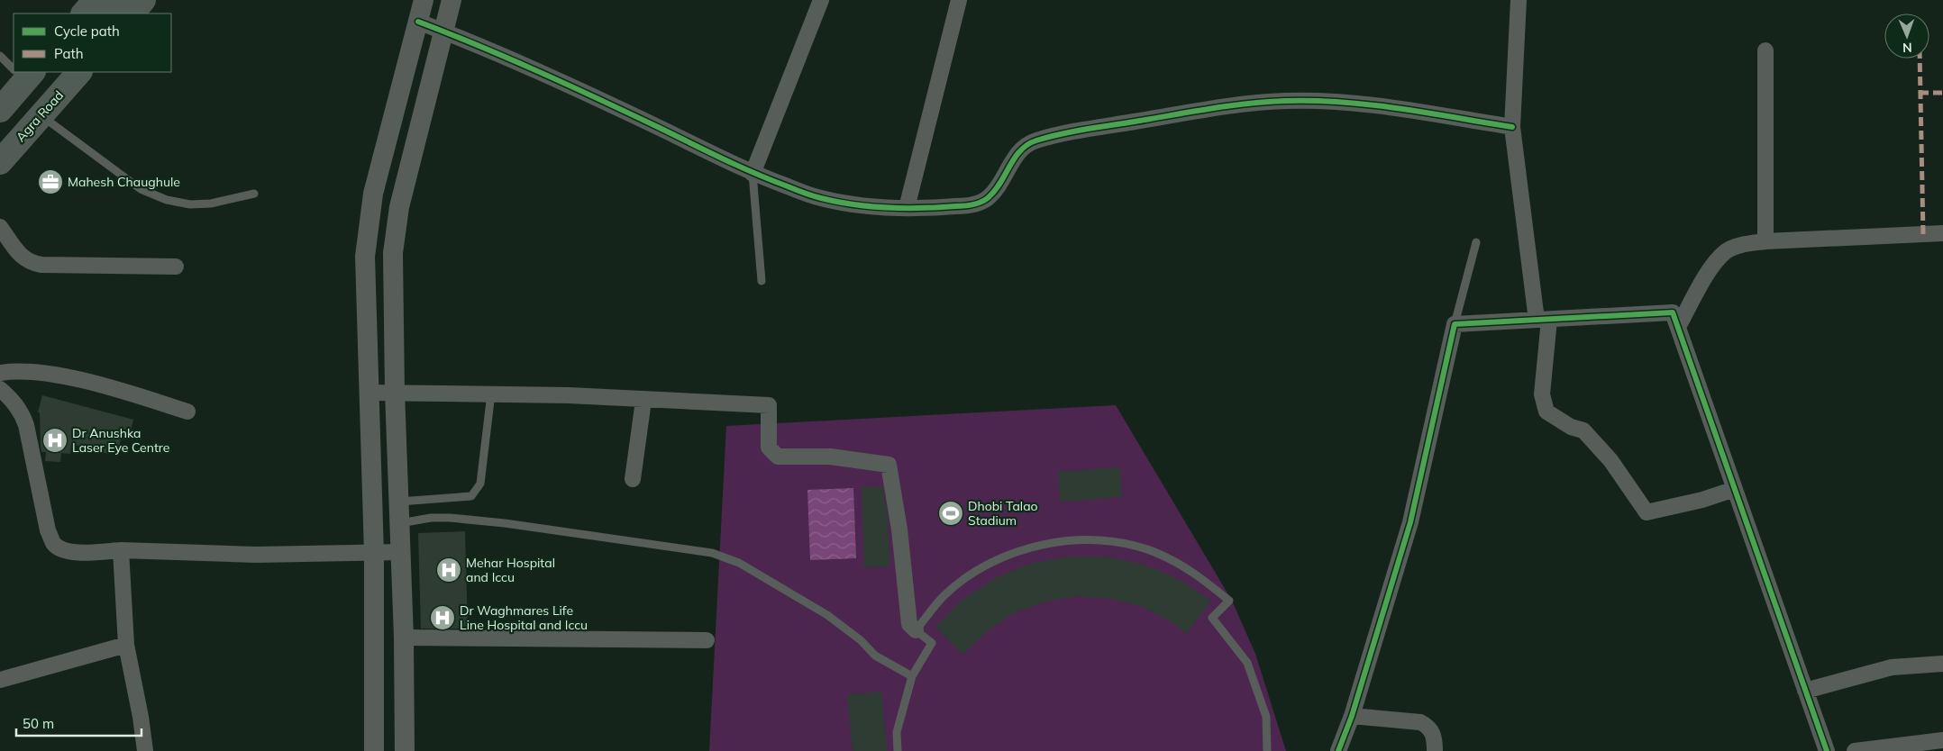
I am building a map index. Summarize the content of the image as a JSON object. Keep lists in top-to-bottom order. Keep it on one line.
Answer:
{"streets":{"highway":["Agra Road"]},"places":{"office":["Mahesh Chaughule"],"hospital":["Dr Anushka Laser Eye Centre","Mehar Hospital and Iccu","Dr Waghmares Life Line Hospital and Iccu"],"sports":["Dhobi Talao Stadium"]},"legend":["Cycle path","Path"],"scale_bar":"50 m","north":"bottom"}
